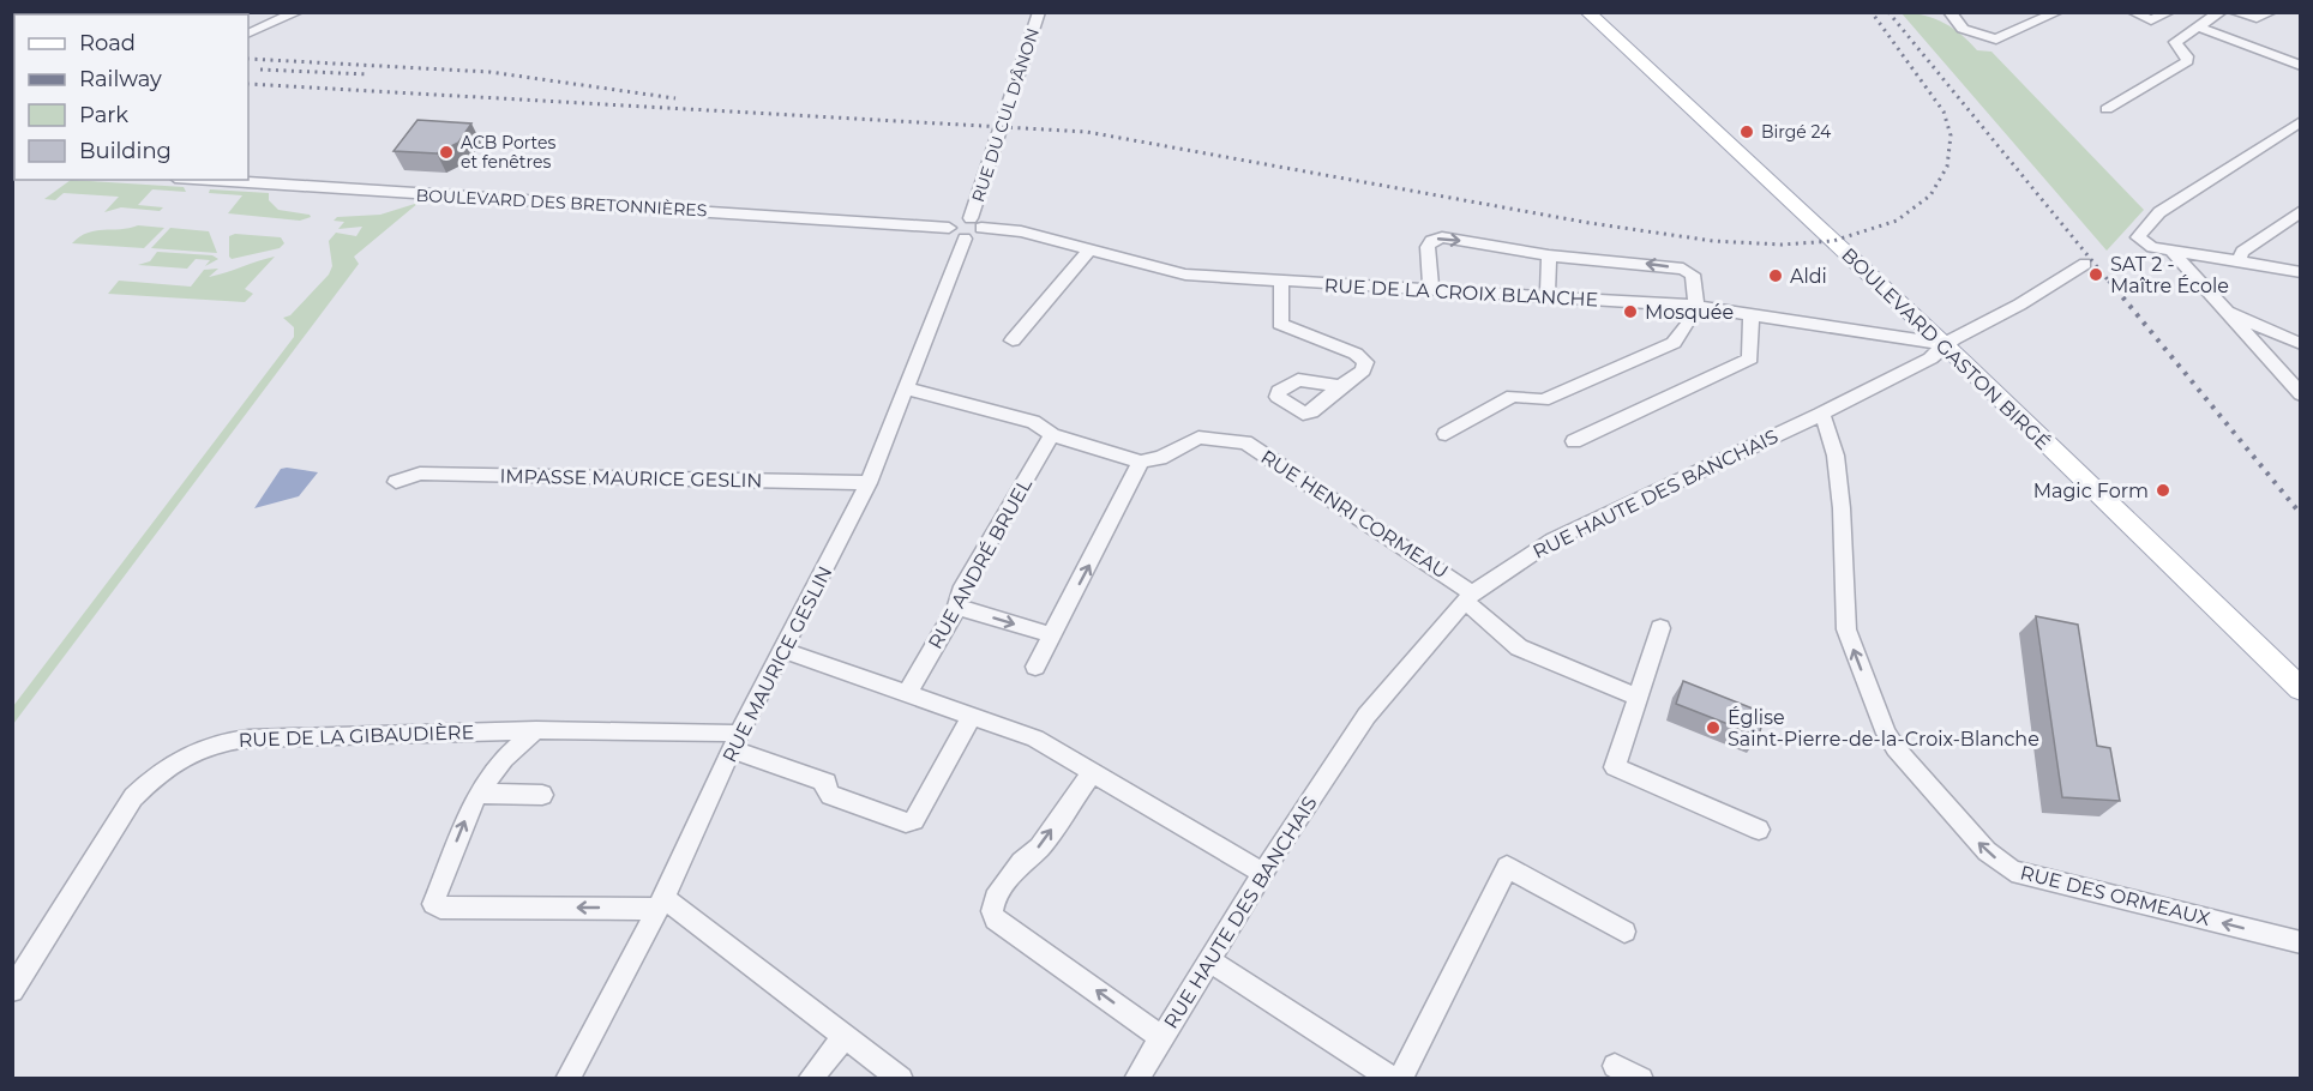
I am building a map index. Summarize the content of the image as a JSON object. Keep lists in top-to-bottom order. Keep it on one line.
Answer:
{"streets":{"main road":["BOULEVARD GASTON BIRGÉ"],"street":["RUE DU CUL D'ÂNON","BOULEVARD DES BRETONNIÈRES","RUE DE LA CROIX BLANCHE","IMPASSE MAURICE GESLIN","RUE HAUTE DES BANCHAIS","RUE HENRI CORMEAU","RUE ANDRÉ BRUEL","RUE MAURICE GESLIN","RUE DE LA GIBAUDIÈRE","RUE DES ORMEAUX"]},"crossings":[["RUE DU CUL D'ÂNON","RUE DE LA CROIX BLANCHE"],["BOULEVARD DES BRETONNIÈRES","RUE MAURICE GESLIN"],["RUE DE LA CROIX BLANCHE","BOULEVARD GASTON BIRGÉ"],["RUE DE LA CROIX BLANCHE","RUE HAUTE DES BANCHAIS"],["BOULEVARD GASTON BIRGÉ","RUE HAUTE DES BANCHAIS"],["IMPASSE MAURICE GESLIN","RUE MAURICE GESLIN"],["RUE HAUTE DES BANCHAIS","RUE HENRI CORMEAU"],["RUE HAUTE DES BANCHAIS","RUE DES ORMEAUX"],["RUE MAURICE GESLIN","RUE DE LA GIBAUDIÈRE"]],"one_way":["RUE DES ORMEAUX"],"places":["Birgé 24","ACB Portes et fenêtres","SAT 2 - Maître École","Aldi","Mosquée","Magic Form","Église Saint-Pierre-de-la-Croix-Blanche"],"legend":["Road","Railway","Park","Building"]}
